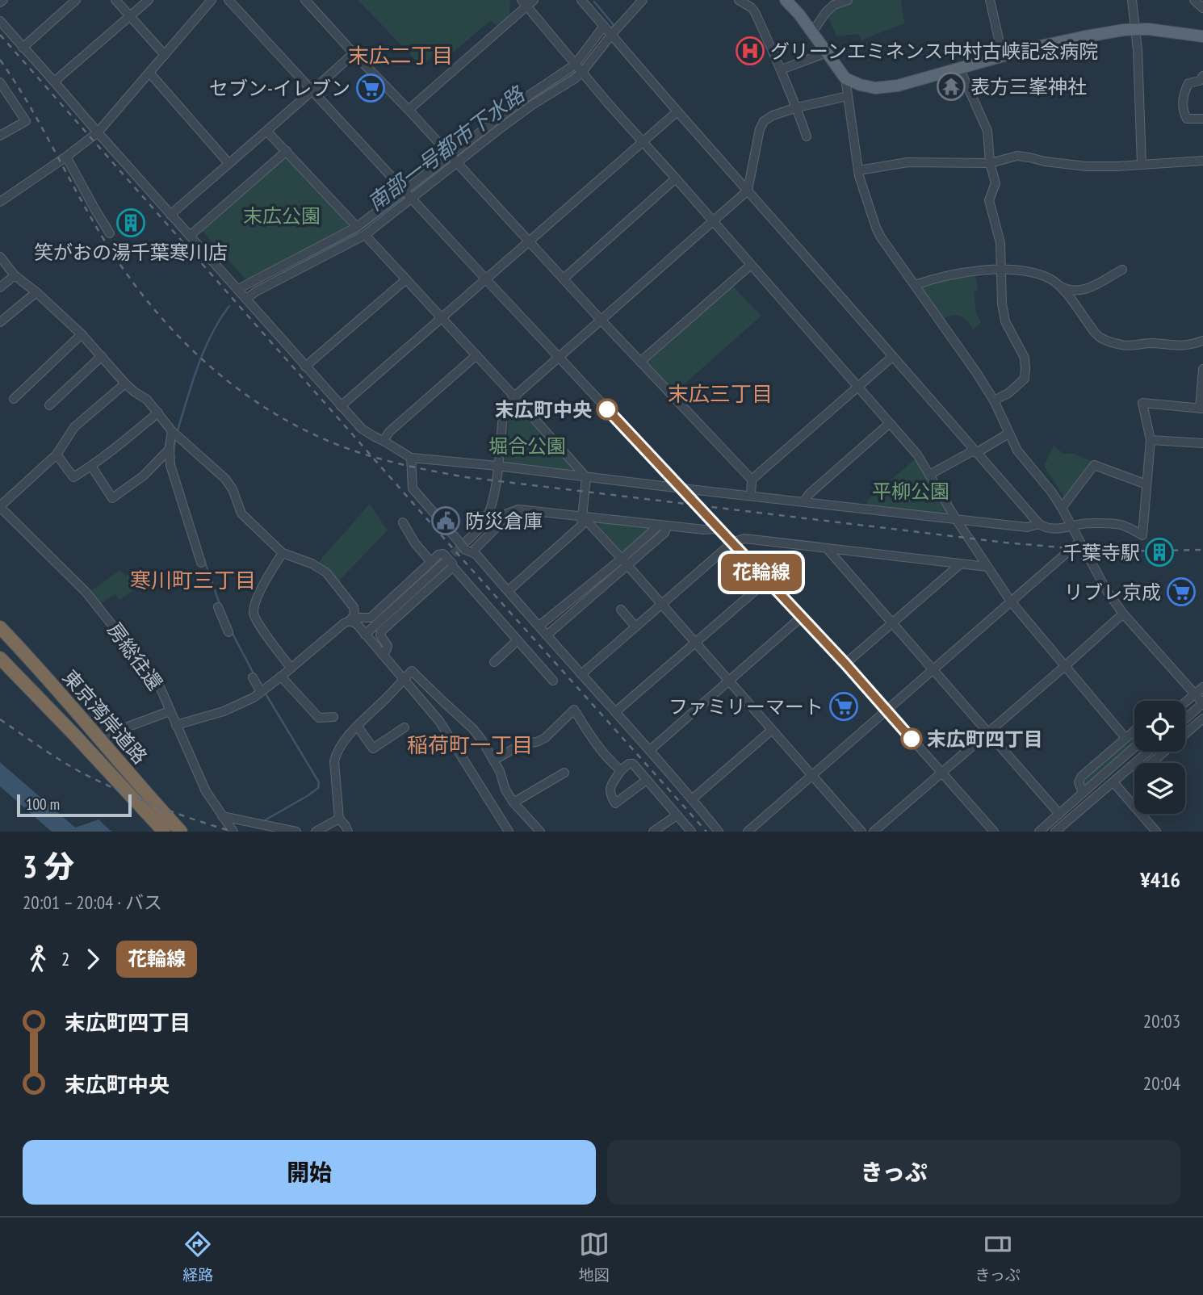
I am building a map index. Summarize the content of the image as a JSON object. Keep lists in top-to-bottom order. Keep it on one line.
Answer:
{"streets":{"highway":["東京湾岸道路"],"street":["房総往還"]},"districts":["末広二丁目","末広三丁目","寒川町三丁目","稲荷町一丁目"],"water":["南部一号都市下水路"],"parks":["末広公園","堀合公園","平柳公園"],"places":{"hospital":["グリーンエミネンス中村古峡記念病院"],"temple":["表方三峯神社"],"supermarket":["セブン-イレブン","リブレ京成","ファミリーマート"],"building":["笑がおの湯千葉寒川店","千葉寺駅"],"other":["末広町中央","末広町四丁目"],"public building":["防災倉庫"]},"lines":["bus line 花輪線"],"scale_bar":"100 m","page":{"on_map":"花輪線","scale":"100 m","heading":["3 分","20:01 – 20:04 · バス","¥416"],"legs":["2","花輪線"],"list":[{"name":"末広町四丁目","value":"20:03"},{"name":"末広町中央","value":"20:04"}],"buttons":["開始","きっぷ"],"tabs":["経路","地図","きっぷ"]}}
